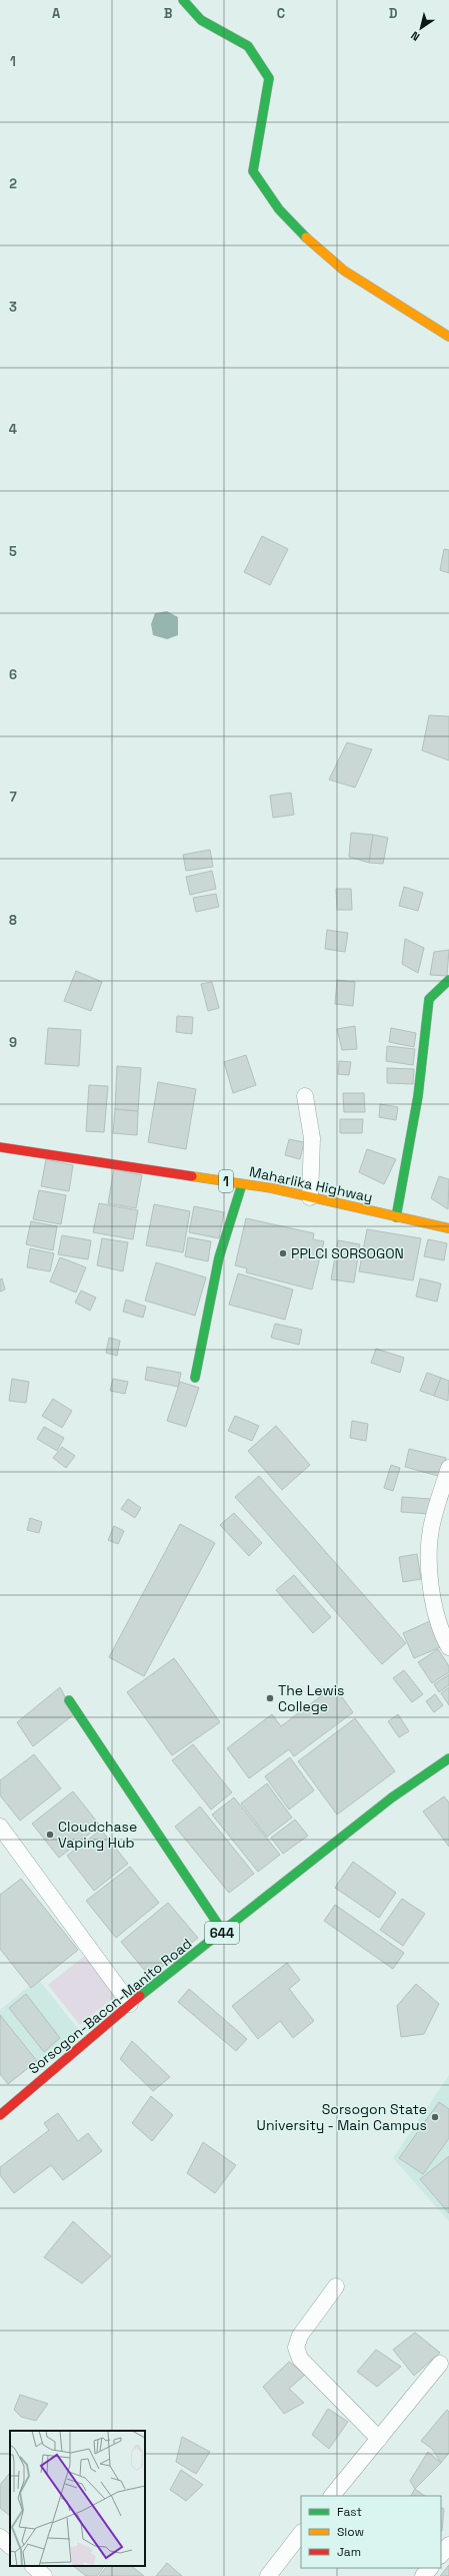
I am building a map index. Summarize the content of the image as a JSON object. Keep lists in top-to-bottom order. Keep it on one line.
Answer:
{"streets":{"street":["1","Maharlika Highway","644","Sorsogon-Bacon-Manito Road"]},"places":["PPLCI SORSOGON","The Lewis College","Cloudchase Vaping Hub","Sorsogon State University - Main Campus"],"legend":["Fast","Slow","Jam"],"north":"bottom left","grid":{"columns":["A","B","C","D"],"rows":["1","2","3","4","5","6","7","8","9"]}}
